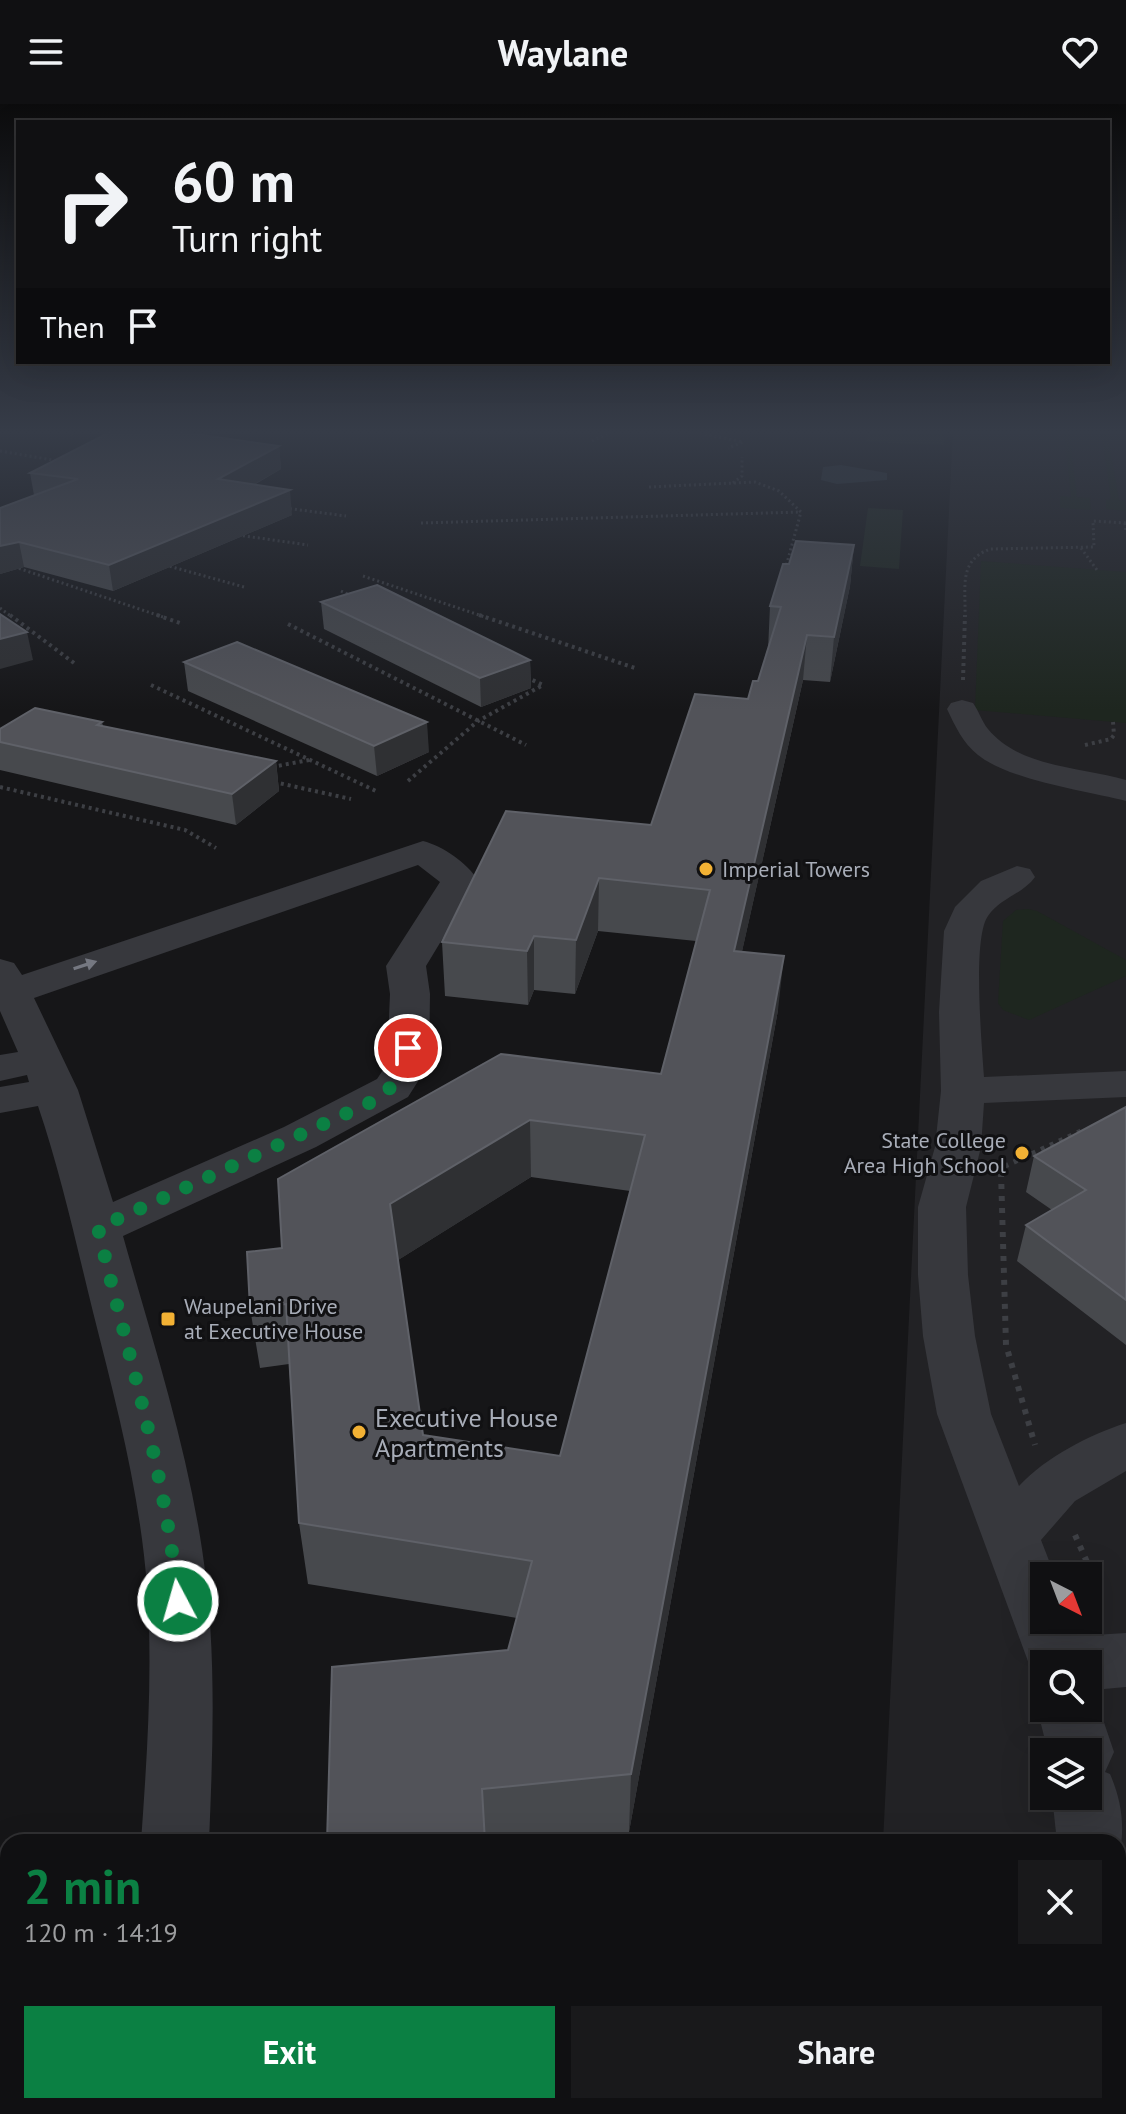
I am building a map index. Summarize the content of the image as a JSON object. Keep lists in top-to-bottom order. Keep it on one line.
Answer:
{"places":{"other":["Imperial Towers","State College Area High School","Executive House Apartments"],"transit":["Waupelani Drive at Executive House"]},"north":"bottom right","page":{"header":"Waylane","turn":["60 m","Turn right"],"then":"Then","heading":["2 min","120 m · 14:19"],"buttons":["Exit","Share"]}}
